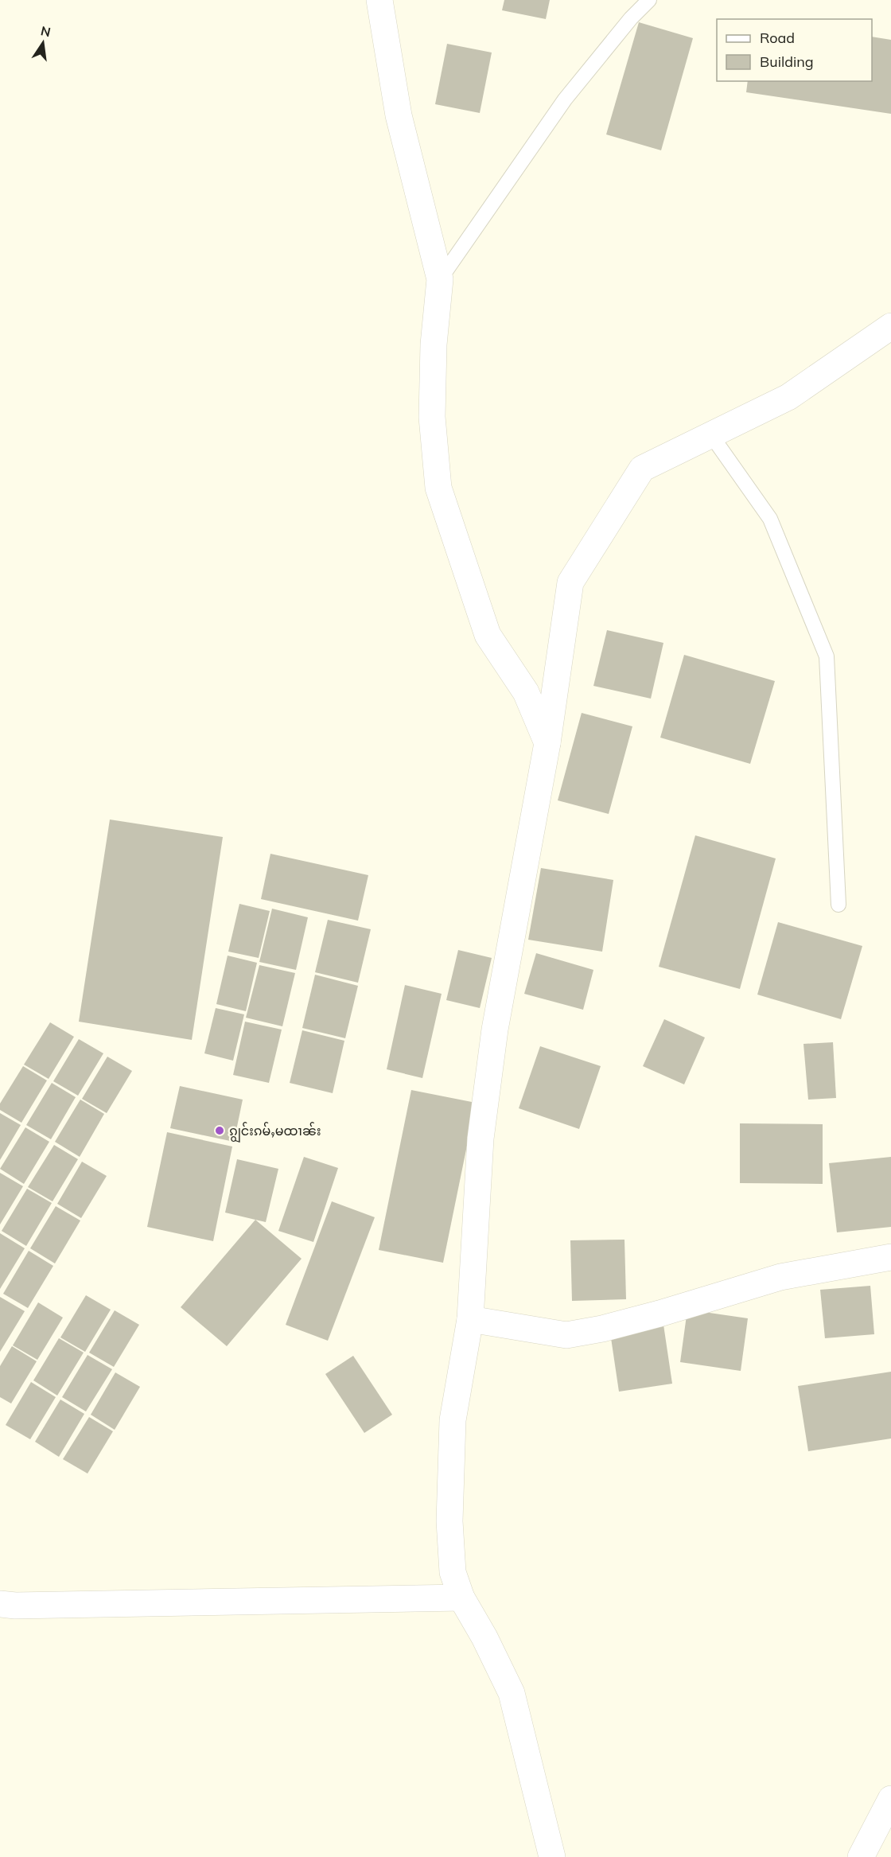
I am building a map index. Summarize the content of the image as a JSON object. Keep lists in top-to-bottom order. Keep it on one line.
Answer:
{"places":["ၵျွင်းၵမ်ႇမထၢၼ်း"],"legend":["Road","Building"],"north":"top"}
